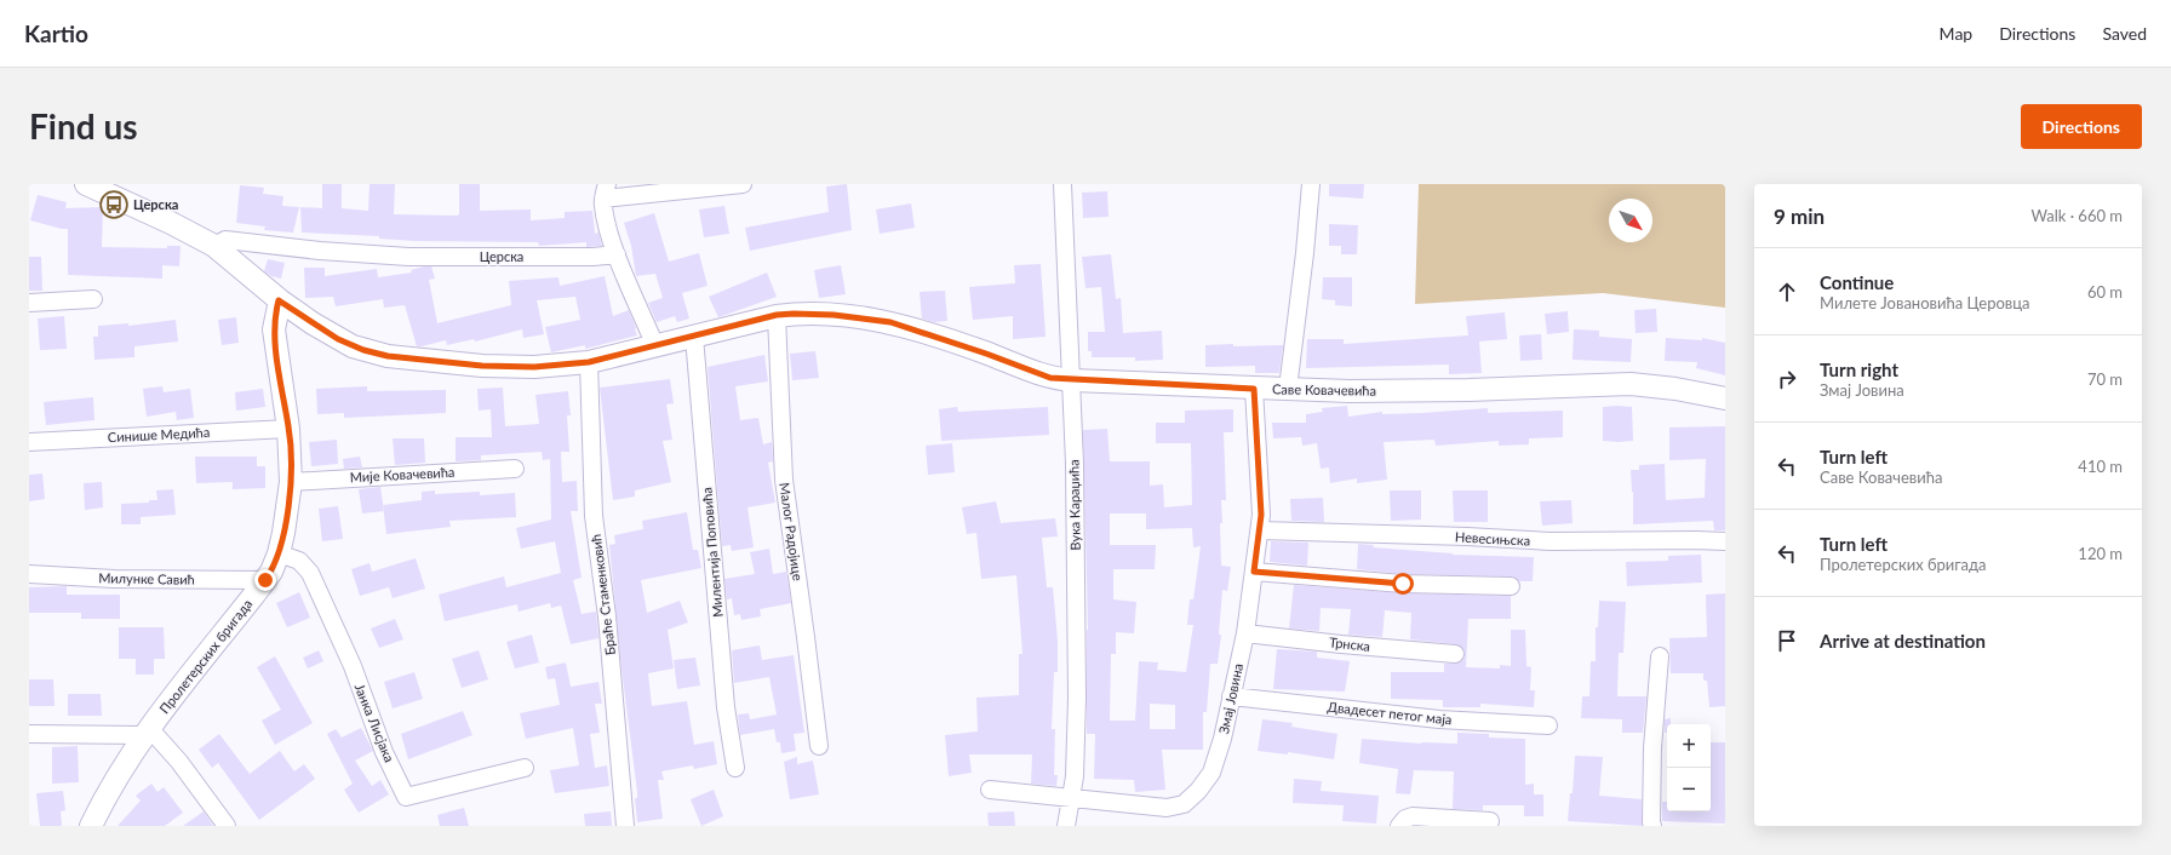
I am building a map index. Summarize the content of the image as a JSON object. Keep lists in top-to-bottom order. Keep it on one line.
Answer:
{"streets":{"street":["Церска","Саве Ковачевића","Синише Медића","Мије Ковачевића","Вука Караџића","Малог Радојице","Невесињска","Милентија Поповића","Милунке Савић","Браће Стаменковић","Трнска","Пролетерских бригада","Змај Јовина","Двадесет петог маја","Јанка Лисјака"]},"crossings":[["Церска","Саве Ковачевића"],["Саве Ковачевића","Вука Караџића"],["Саве Ковачевића","Малог Радојице"],["Саве Ковачевића","Милентија Поповића"],["Саве Ковачевића","Браће Стаменковић"],["Саве Ковачевића","Пролетерских бригада"],["Саве Ковачевића","Змај Јовина"],["Синише Медића","Пролетерских бригада"],["Мије Ковачевића","Пролетерских бригада"],["Вука Караџића","Змај Јовина"],["Невесињска","Змај Јовина"],["Милунке Савић","Пролетерских бригада"],["Трнска","Змај Јовина"],["Пролетерских бригада","Јанка Лисјака"],["Змај Јовина","Двадесет петог маја"]],"places":{"bus stop":["Церска"]},"north":"bottom right","page":{"header":"Kartio","nav":["Map","Directions","Saved"],"buttons":"Directions","title":"Find us","heading":["9 min","Walk · 660 m"],"list":[["Continue","Милете Јовановића Церовца","60 m"],["Turn right","Змај Јовина","70 m"],["Turn left","Саве Ковачевића","410 m"],["Turn left","Пролетерских бригада","120 m"],"Arrive at destination"],"map_buttons":["+","−"]}}
